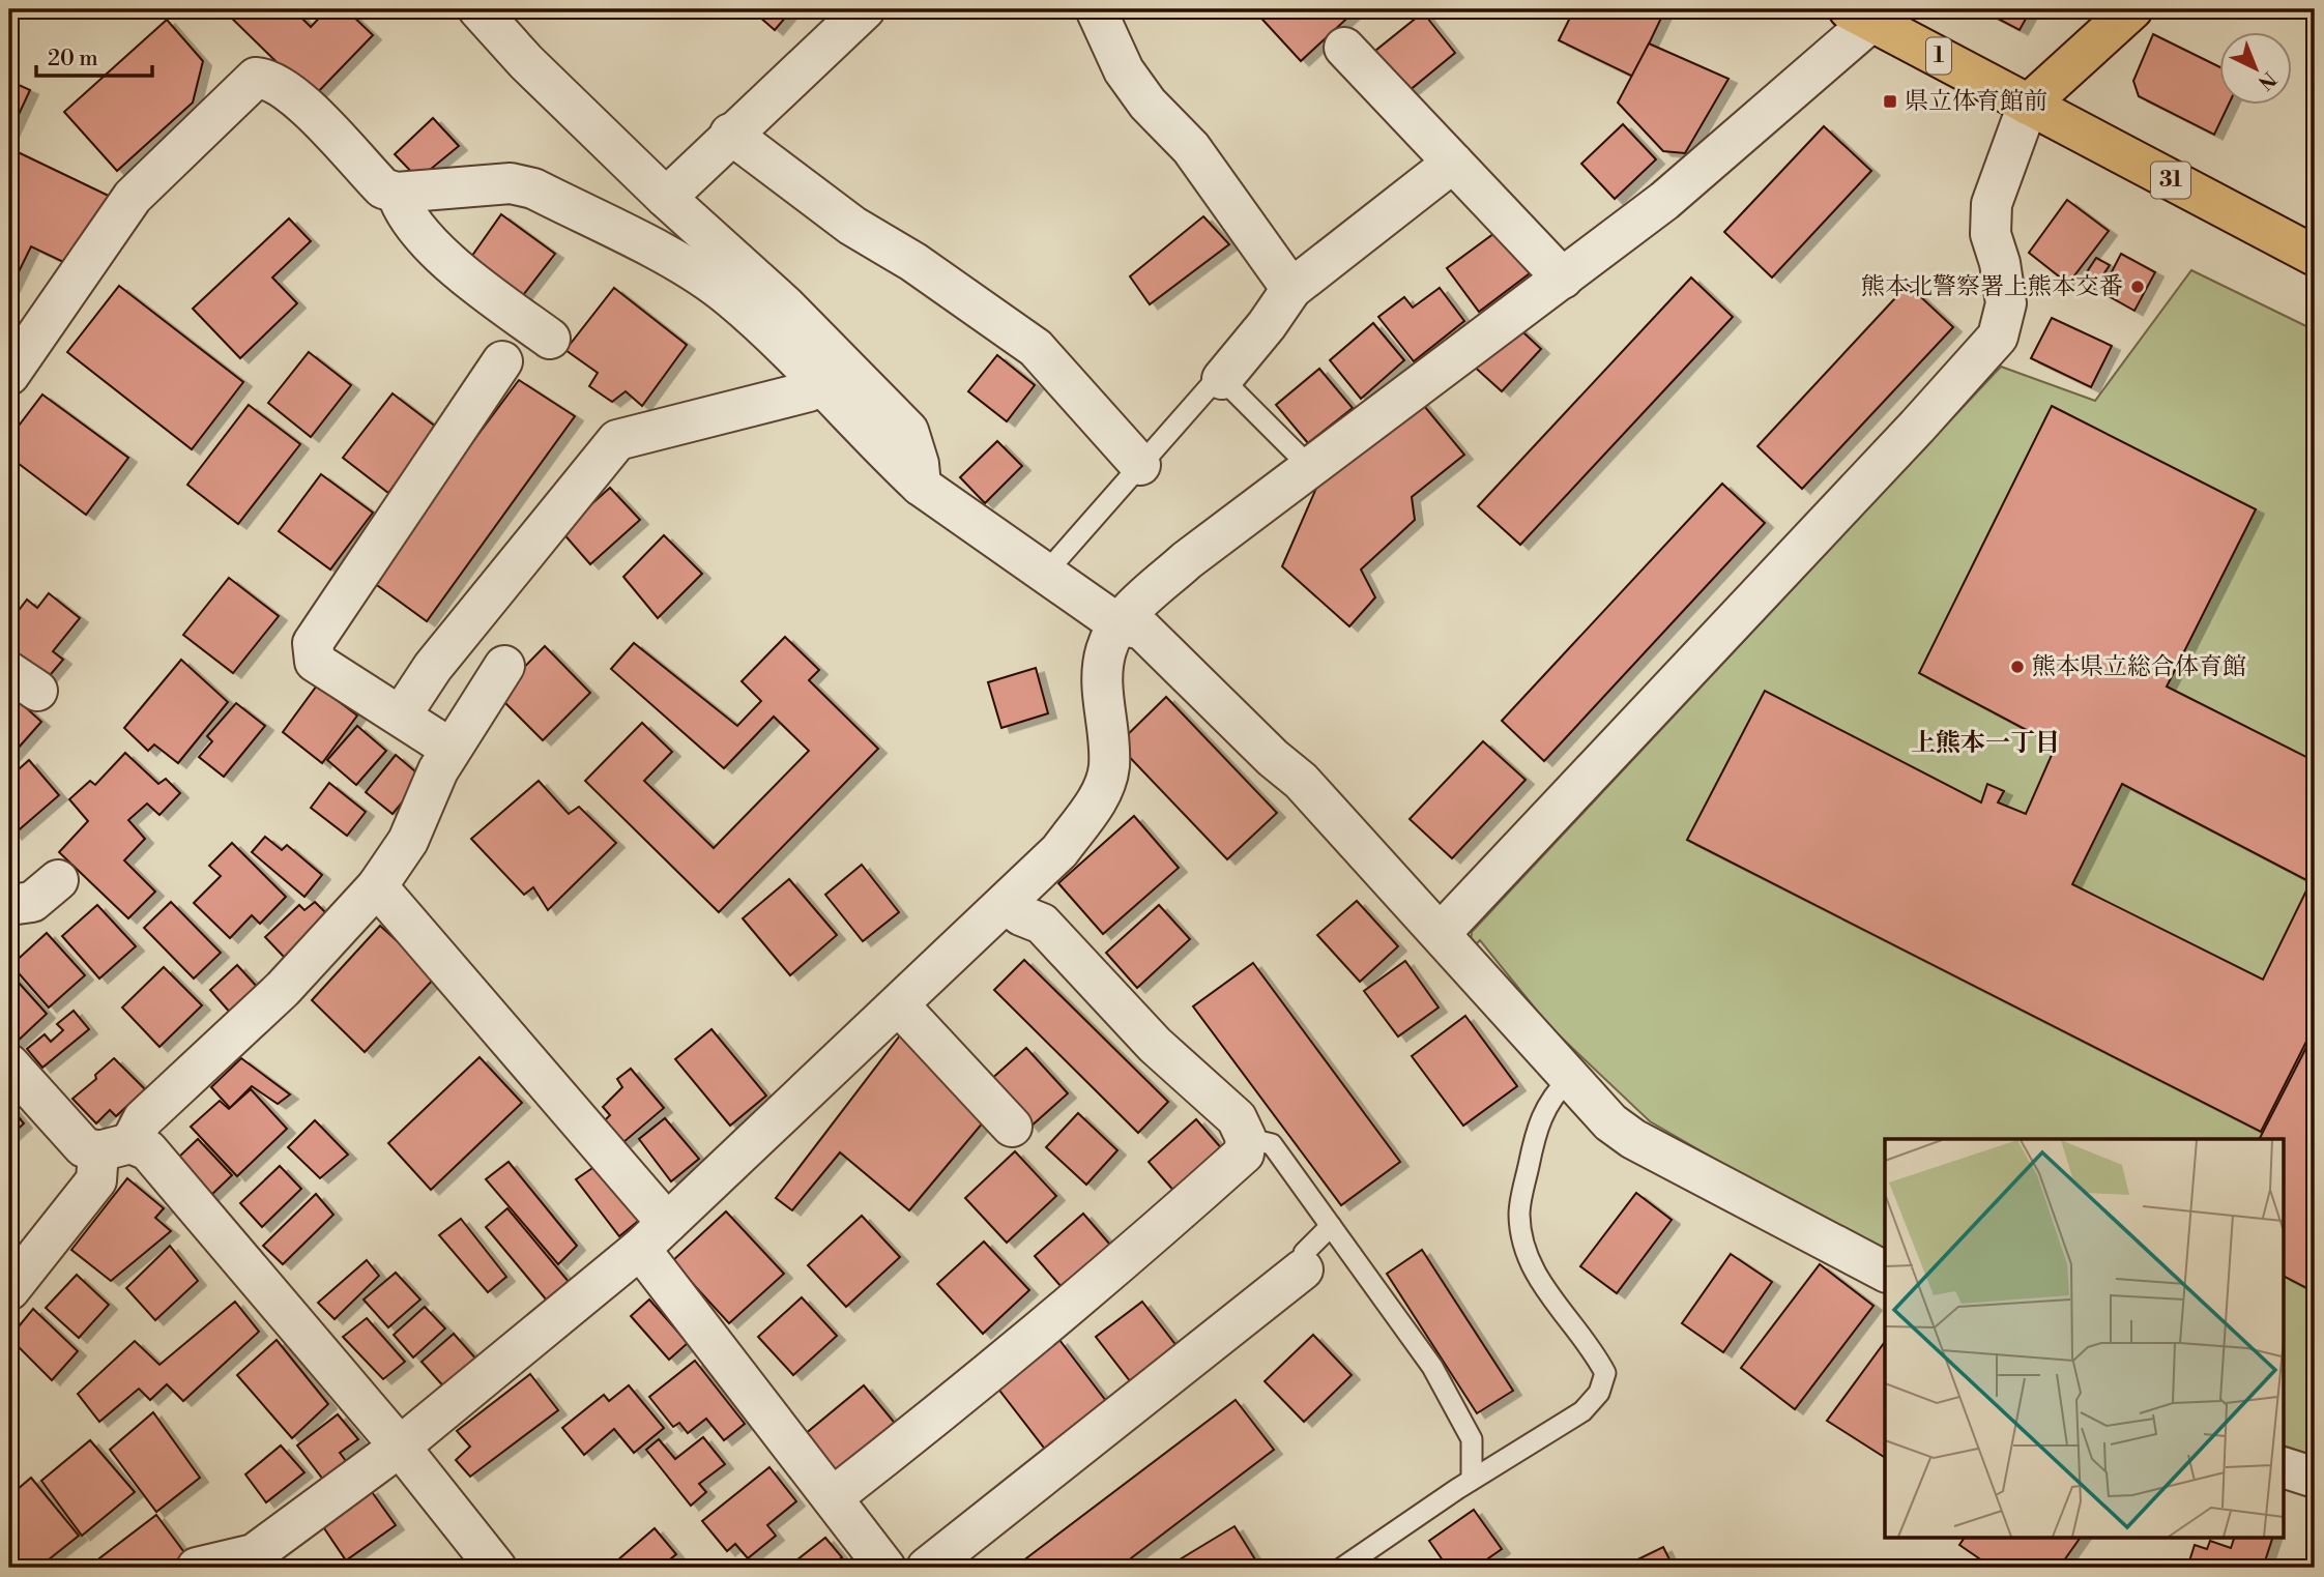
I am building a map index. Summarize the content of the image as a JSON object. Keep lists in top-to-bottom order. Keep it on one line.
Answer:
{"streets":{"main road":["1","31"]},"crossings":[["1","31"]],"districts":["上熊本一丁目"],"places":{"transit":["県立体育館前"],"other":["熊本北警察署上熊本交番","熊本県立総合体育館"]},"scale_bar":"20 m","north":"bottom right"}
